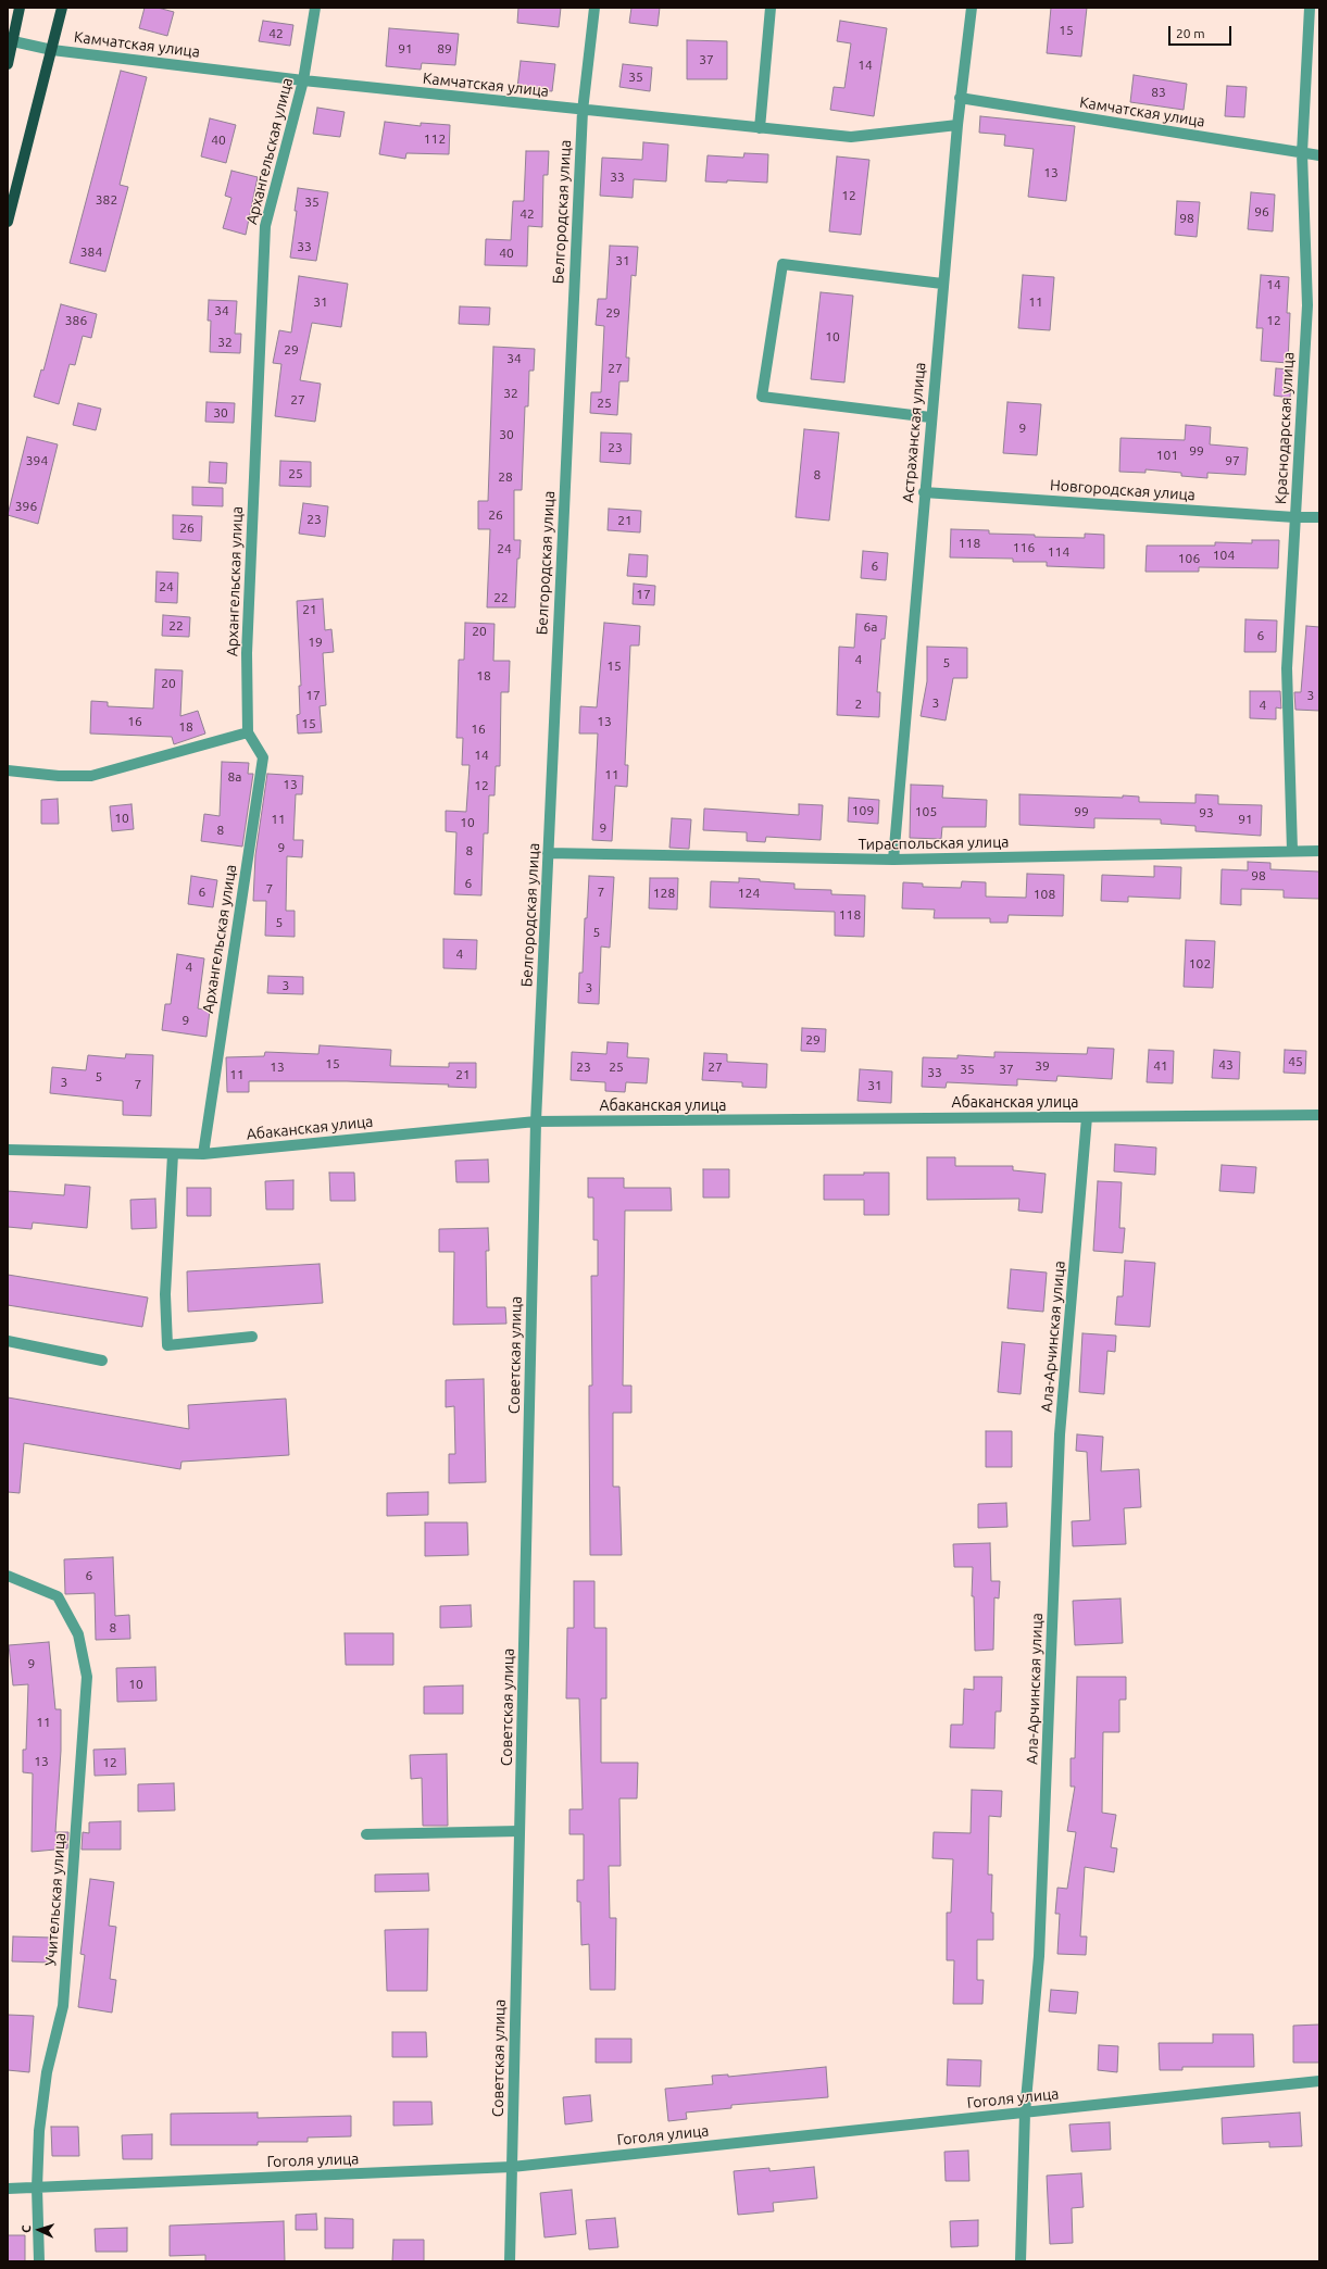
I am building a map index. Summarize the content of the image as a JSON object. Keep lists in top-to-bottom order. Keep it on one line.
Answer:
{"streets":{"street":["Камчатская улица","Архангельская улица","Белгородская улица","Краснодарская улица","Астраханская улица","Новгородская улица","Тираспольская улица","Абаканская улица","Ала-Арчинская улица","Советская улица","Учительская улица","Гоголя улица"]},"crossings":[["Камчатская улица","Архангельская улица"],["Камчатская улица","Белгородская улица"],["Камчатская улица","Краснодарская улица"],["Камчатская улица","Астраханская улица"],["Архангельская улица","Абаканская улица"],["Белгородская улица","Тираспольская улица"],["Белгородская улица","Абаканская улица"],["Белгородская улица","Советская улица"],["Краснодарская улица","Новгородская улица"],["Краснодарская улица","Тираспольская улица"],["Астраханская улица","Новгородская улица"],["Астраханская улица","Тираспольская улица"],["Абаканская улица","Ала-Арчинская улица"],["Ала-Арчинская улица","Гоголя улица"],["Советская улица","Гоголя улица"],["Учительская улица","Гоголя улица"]],"house_numbers":["15","42","91","89","37","14","35","83","112","40","13","33","12","382","35","96","42","98","33","384","40","31","14","31","11","34","29","386","12","10","32","29","34","27","32","27","25","30","9","30","23","99","101","394","97","25","8","28","396","26","23","21","26","118","116","24","114","104","106","6","24","17","22","21","22","6a","20","6","19","4","5","15","18","20","17","3","3","2","4","16","13","15","18","16","14","11","8a","13","12","109","105","99","93","10","11","91","10","9","8","9","8","98","6","7","6","7","128","124","108","118","5","5","4","102","4","3","3","9","29","45","15","43","39","41","13","23","25","27","35","37","33","11","21","5","3","7","31","6","8","9","10","11","13","12"],"scale_bar":"20 m","north":"left"}
